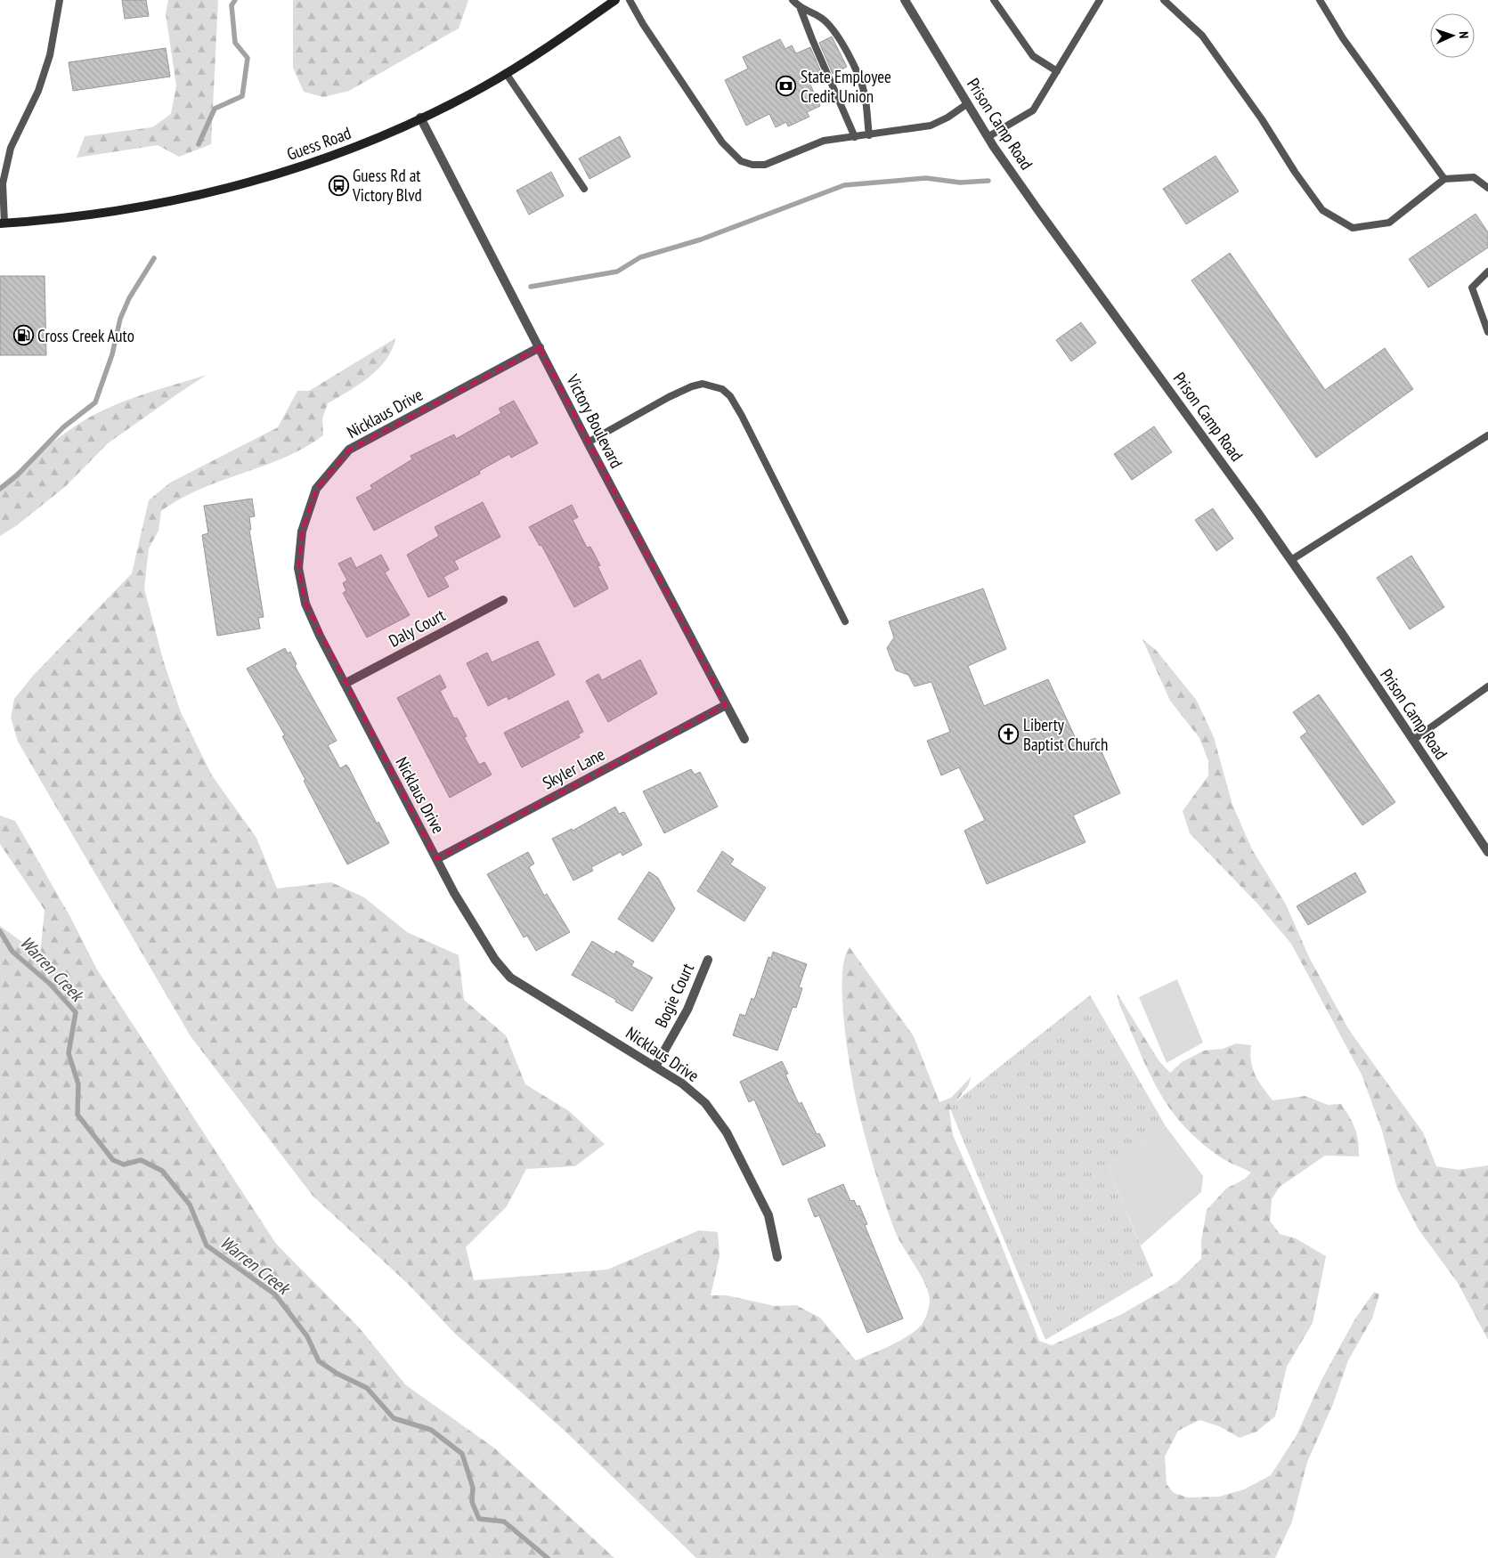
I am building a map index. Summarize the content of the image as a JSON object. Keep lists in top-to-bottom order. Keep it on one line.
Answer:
{"streets":{"main road":["Guess Road"],"street":["Prison Camp Road","Nicklaus Drive","Victory Boulevard","Daly Court","Skyler Lane","Bogie Court"]},"crossings":[["Guess Road","Victory Boulevard"],["Nicklaus Drive","Victory Boulevard"],["Nicklaus Drive","Daly Court"],["Nicklaus Drive","Skyler Lane"],["Nicklaus Drive","Bogie Court"],["Victory Boulevard","Skyler Lane"]],"water":["Warren Creek"],"places":{"bank":["State Employee Credit Union"],"bus stop":["Guess Rd at Victory Blvd"],"fuel station":["Cross Creek Auto"],"church":["Liberty Baptist Church"]},"north":"right"}
